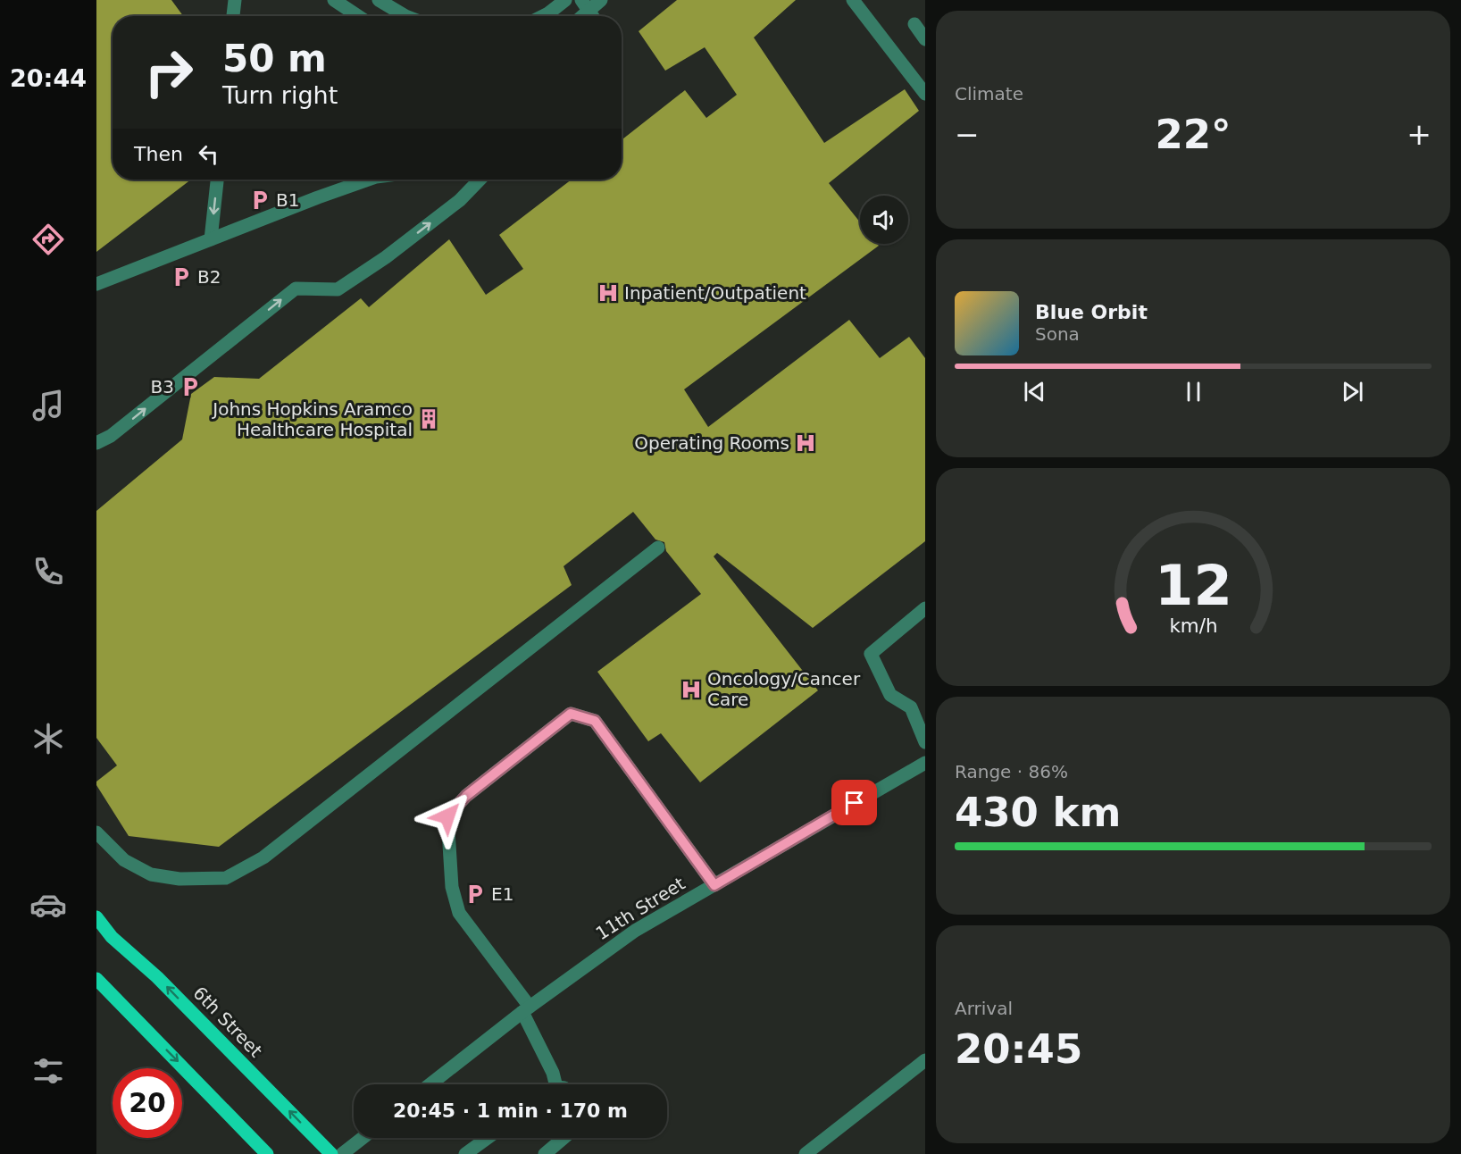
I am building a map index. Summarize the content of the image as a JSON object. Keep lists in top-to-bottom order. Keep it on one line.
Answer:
{"streets":{"main road":["6th Street"],"street":["11th Street"]},"places":{"parking":["B1","B2","B3","E1"],"hospital":["Inpatient/Outpatient","Operating Rooms","Oncology/Cancer Care"],"building":["Johns Hopkins Aramco Healthcare Hospital"]},"page":{"tabs":"20:44","tile":["Climate",["Range · 86%","430 km"],["Arrival","20:45"]],"turn":["50 m","Turn right"],"heat":["−","22°","+"],"then":"Then","song":["Blue Orbit","Sona"],"limit":"20","trip":"20:45 · 1 min · 170 m","gauge":["12","km/h"]}}
